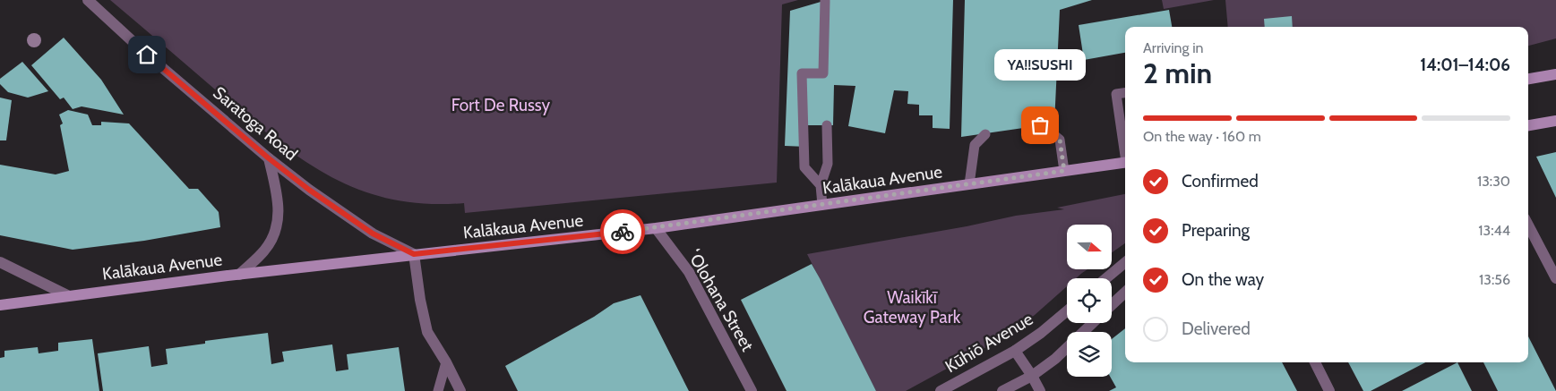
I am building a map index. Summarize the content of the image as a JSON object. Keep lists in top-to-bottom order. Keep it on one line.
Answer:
{"streets":{"main road":["Kalākaua Avenue"],"street":["Saratoga Road","ʻOlohana Street","Kūhiō Avenue"]},"crossings":[["Saratoga Road","Kalākaua Avenue"],["Kalākaua Avenue","ʻOlohana Street"]],"parks":["Fort De Russy","Waikīkī Gateway Park"],"places":["YA!!SUSHI"],"north":"right","page":{"heading":["2 min","Arriving in","14:01–14:06"],"bubble":"YA!!SUSHI","bar":"On the way · 160 m","list":[["Confirmed","13:30"],["Preparing","13:44"],["On the way","13:56"],"Delivered"]}}
